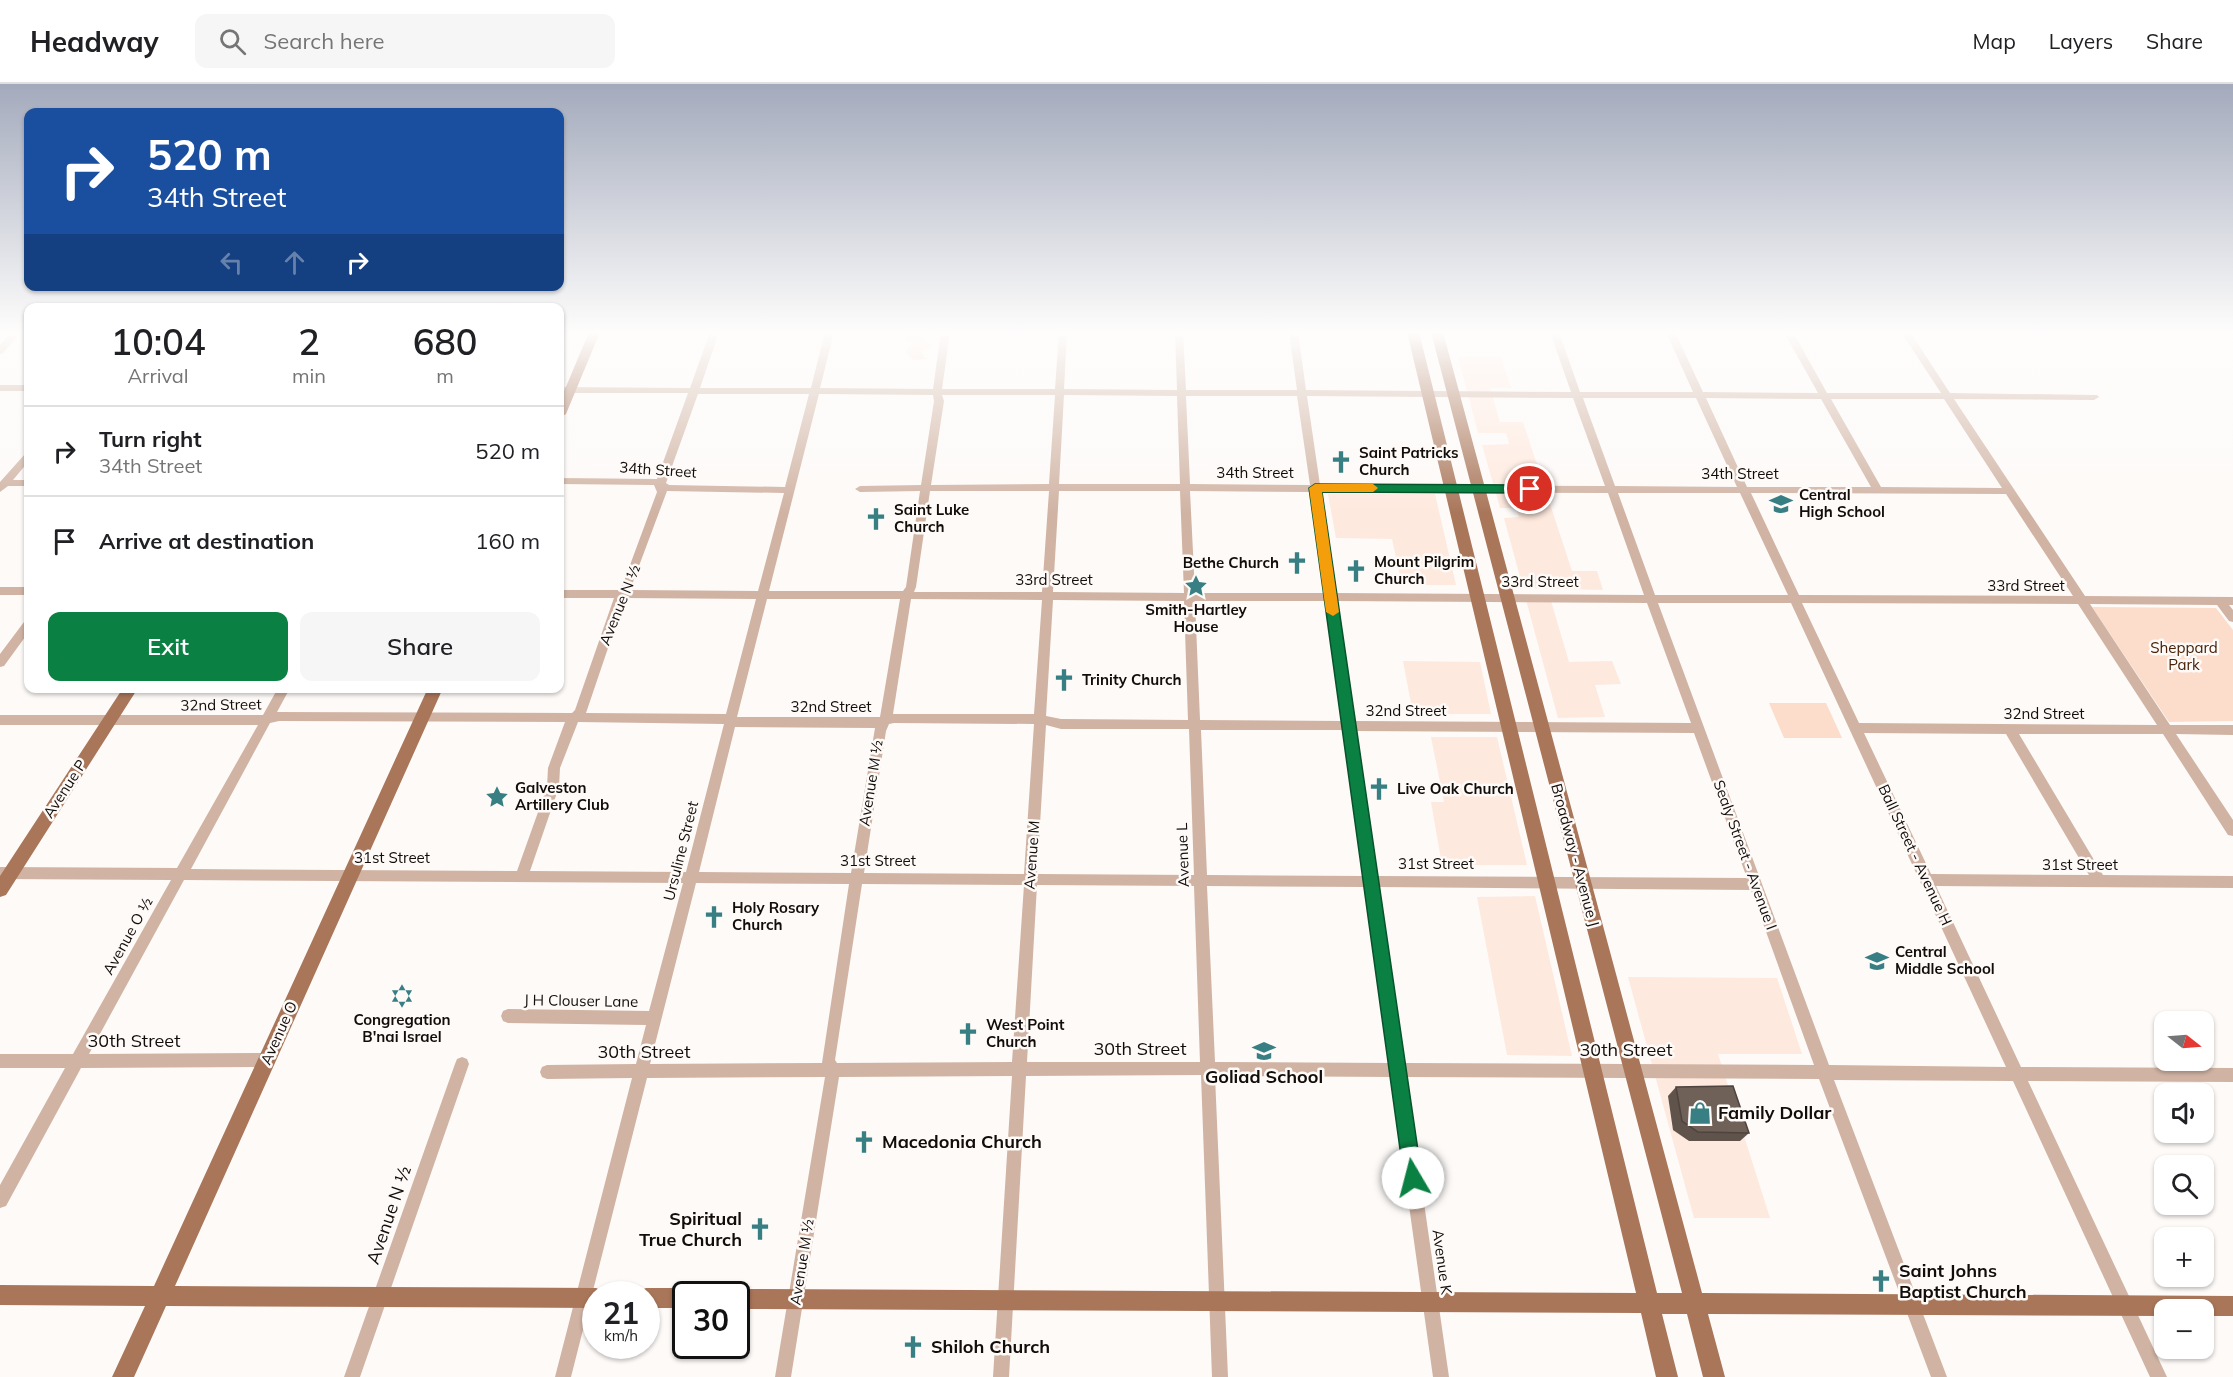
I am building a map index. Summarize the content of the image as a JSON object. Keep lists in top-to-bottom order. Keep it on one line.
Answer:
{"streets":{"main road":["Avenue P","Broadway - Avenue J","Avenue O"],"street":["34th Street","33rd Street","Avenue N ½","32nd Street","Avenue M ½","Ursuline Street","Avenue M","Avenue L","Sealy Street - Avenue I","Ball Street - Avenue H","31st Street","Avenue O ½","J H Clouser Lane","30th Street","Avenue K"]},"crossings":[["34th Street","Avenue N ½"],["34th Street","Avenue M ½"],["34th Street","Ursuline Street"],["34th Street","Avenue M"],["34th Street","Avenue L"],["34th Street","Broadway - Avenue J"],["34th Street","Sealy Street - Avenue I"],["34th Street","Ball Street - Avenue H"],["34th Street","Avenue K"],["33rd Street","Avenue N ½"],["33rd Street","Avenue M ½"],["33rd Street","Ursuline Street"],["33rd Street","Avenue M"],["33rd Street","Avenue L"],["33rd Street","Broadway - Avenue J"],["33rd Street","Sealy Street - Avenue I"],["33rd Street","Ball Street - Avenue H"],["33rd Street","Avenue K"],["Avenue N ½","32nd Street"],["Avenue N ½","31st Street"],["32nd Street","Avenue M ½"],["32nd Street","Avenue P"],["32nd Street","Ursuline Street"],["32nd Street","Avenue M"],["32nd Street","Avenue L"],["32nd Street","Broadway - Avenue J"],["32nd Street","Sealy Street - Avenue I"],["32nd Street","Ball Street - Avenue H"],["32nd Street","Avenue O ½"],["32nd Street","Avenue O"],["32nd Street","Avenue K"],["Avenue M ½","31st Street"],["Avenue M ½","30th Street"],["Avenue P","31st Street"],["Ursuline Street","31st Street"],["Ursuline Street","J H Clouser Lane"],["Ursuline Street","30th Street"],["Avenue M","31st Street"],["Avenue M","30th Street"],["Avenue L","31st Street"],["Avenue L","30th Street"],["Broadway - Avenue J","31st Street"],["Broadway - Avenue J","30th Street"],["Sealy Street - Avenue I","31st Street"],["Sealy Street - Avenue I","30th Street"],["Ball Street - Avenue H","31st Street"],["Ball Street - Avenue H","30th Street"],["31st Street","Avenue O ½"],["31st Street","Avenue O"],["31st Street","Avenue K"],["Avenue O ½","30th Street"],["Avenue O","30th Street"],["30th Street","Avenue K"]],"parks":["Sheppard Park"],"places":{"church":["Saint Patricks Church","Saint Luke Church","Bethe Church","Mount Pilgrim Church","Trinity Church","Live Oak Church","Holy Rosary Church","West Point Church","Macedonia Church","Spiritual True Church","Saint Johns Baptist Church","Shiloh Church"],"school or university":["Central High School","Central Middle School","Goliad School"],"place":["Smith-Hartley House","Galveston Artillery Club"],"synagogue":["Congregation B'nai Israel"],"shop":["Family Dollar"]},"north":"right","page":{"header":"Headway","search":"Search here","nav":["Map","Layers","Share"],"turn":["520 m","34th Street"],"eta":["10:04","Arrival","2","min","680","m"],"list":[{"name":"Turn right","note":"34th Street","value":"520 m"},{"name":"Arrive at destination","value":"160 m"}],"buttons":["Exit","Share"],"map_buttons":["+","−"],"speed":"21 km/h","limit":"30"}}
